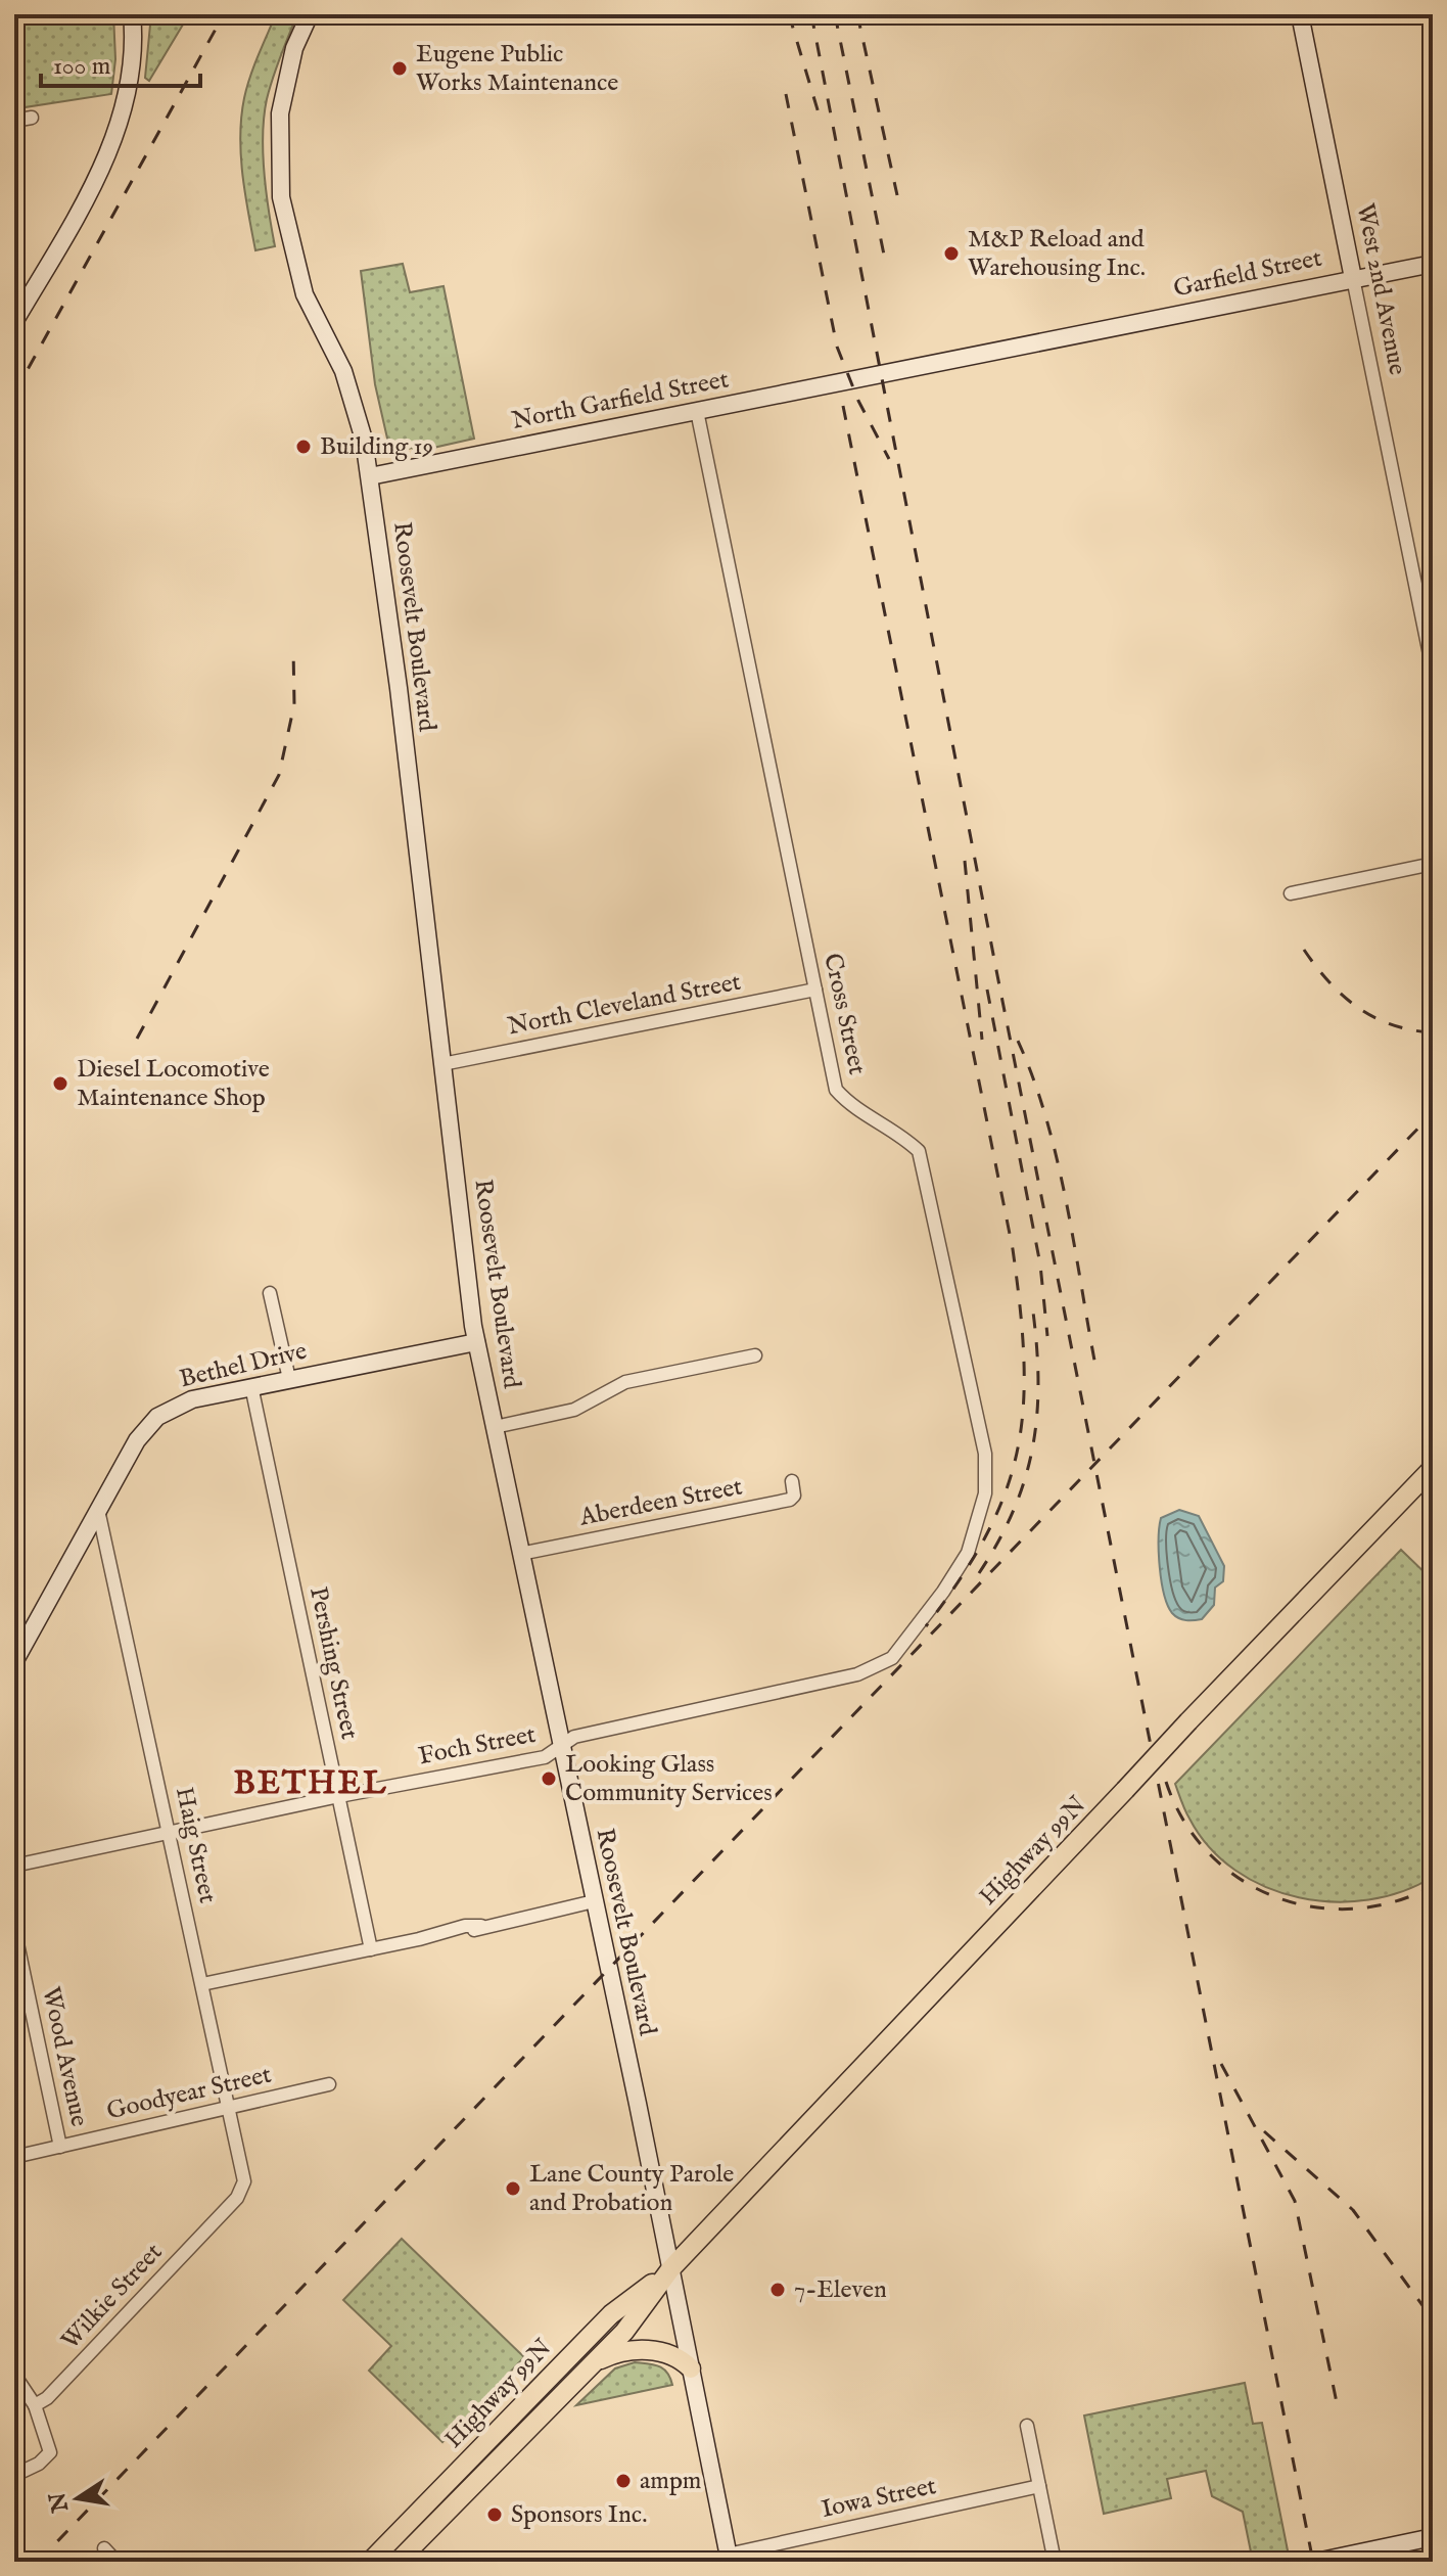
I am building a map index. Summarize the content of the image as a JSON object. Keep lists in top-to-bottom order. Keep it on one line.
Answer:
{"streets":{"main road":["Garfield Street","West 2nd Avenue","North Garfield Street","Roosevelt Boulevard","Bethel Drive","Highway 99N"],"street":["North Cleveland Street","Cross Street","Aberdeen Street","Pershing Street","Foch Street","Haig Street","Wood Avenue","Goodyear Street","Wilkie Street","Iowa Street"]},"crossings":[["Garfield Street","West 2nd Avenue"],["Garfield Street","North Garfield Street"],["North Garfield Street","Roosevelt Boulevard"],["North Garfield Street","Cross Street"],["Roosevelt Boulevard","North Cleveland Street"],["Roosevelt Boulevard","Bethel Drive"],["Roosevelt Boulevard","Aberdeen Street"],["Roosevelt Boulevard","Foch Street"],["Roosevelt Boulevard","Highway 99N"],["Roosevelt Boulevard","Iowa Street"],["North Cleveland Street","Cross Street"],["Cross Street","Foch Street"],["Bethel Drive","Pershing Street"],["Bethel Drive","Haig Street"],["Pershing Street","Foch Street"],["Foch Street","Haig Street"],["Haig Street","Goodyear Street"],["Haig Street","Wilkie Street"],["Wood Avenue","Goodyear Street"]],"districts":["BETHEL"],"places":["Eugene Public Works Maintenance","M&P Reload and Warehousing Inc.","Building 19","Diesel Locomotive Maintenance Shop","Looking Glass Community Services","Lane County Parole and Probation","7-Eleven","ampm","Sponsors Inc."],"scale_bar":"100 m","north":"left"}
